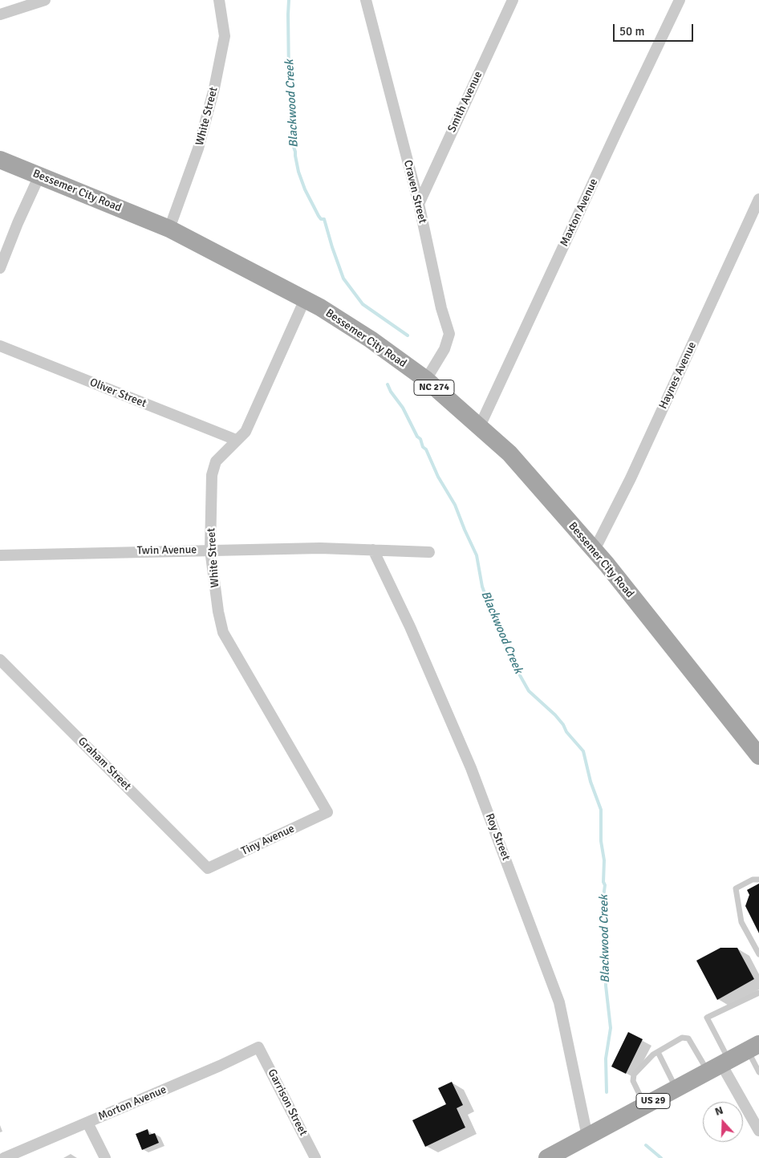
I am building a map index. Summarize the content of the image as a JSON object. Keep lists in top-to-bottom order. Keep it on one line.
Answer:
{"streets":{"main road":["Bessemer City Road","NC 274","US 29"],"street":["Smith Avenue","White Street","Craven Street","Maxton Avenue","Haynes Avenue","Oliver Street","Twin Avenue","Graham Street","Roy Street","Tiny Avenue","Garrison Street","Morton Avenue"]},"crossings":[["Smith Avenue","Craven Street"],["White Street","Bessemer City Road"],["White Street","Oliver Street"],["White Street","Twin Avenue"],["White Street","Tiny Avenue"],["Bessemer City Road","Craven Street"],["Bessemer City Road","Maxton Avenue"],["Bessemer City Road","Haynes Avenue"],["Twin Avenue","Roy Street"],["Graham Street","Tiny Avenue"],["Roy Street","US 29"],["Garrison Street","Morton Avenue"]],"water":["Blackwood Creek"],"scale_bar":"50 m","north":"top"}
